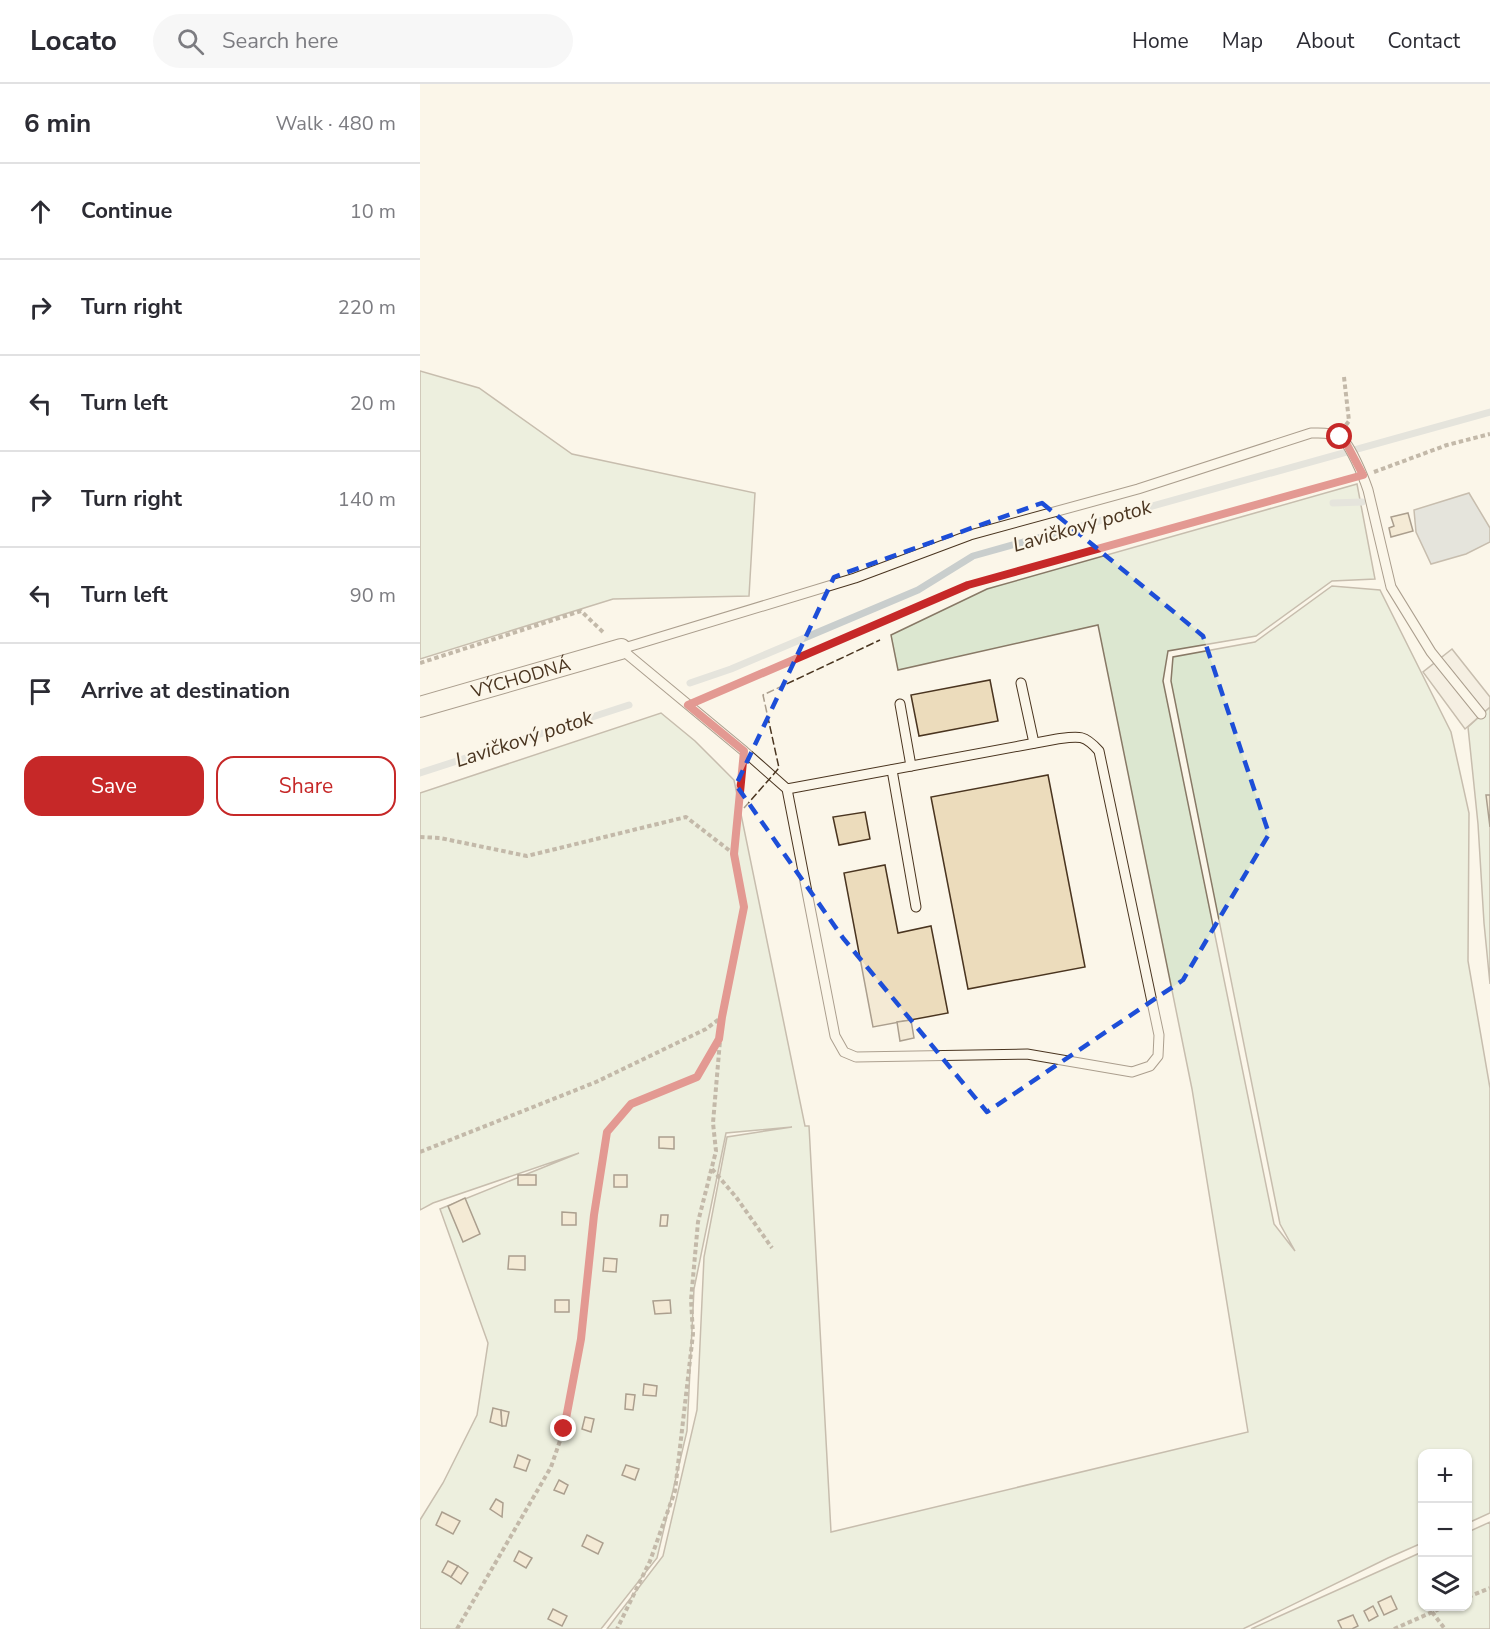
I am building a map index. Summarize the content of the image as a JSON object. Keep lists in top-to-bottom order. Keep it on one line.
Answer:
{"streets":{"street":["VÝCHODNÁ"]},"water":["Lavičkový potok"],"page":{"header":"Locato","search":"Search here","nav":["Home","Map","About","Contact"],"heading":["6 min","Walk · 480 m"],"list":[["Continue","10 m"],["Turn right","220 m"],["Turn left","20 m"],["Turn right","140 m"],["Turn left","90 m"],"Arrive at destination"],"buttons":["Save","Share"],"map_buttons":["+","−"]}}
